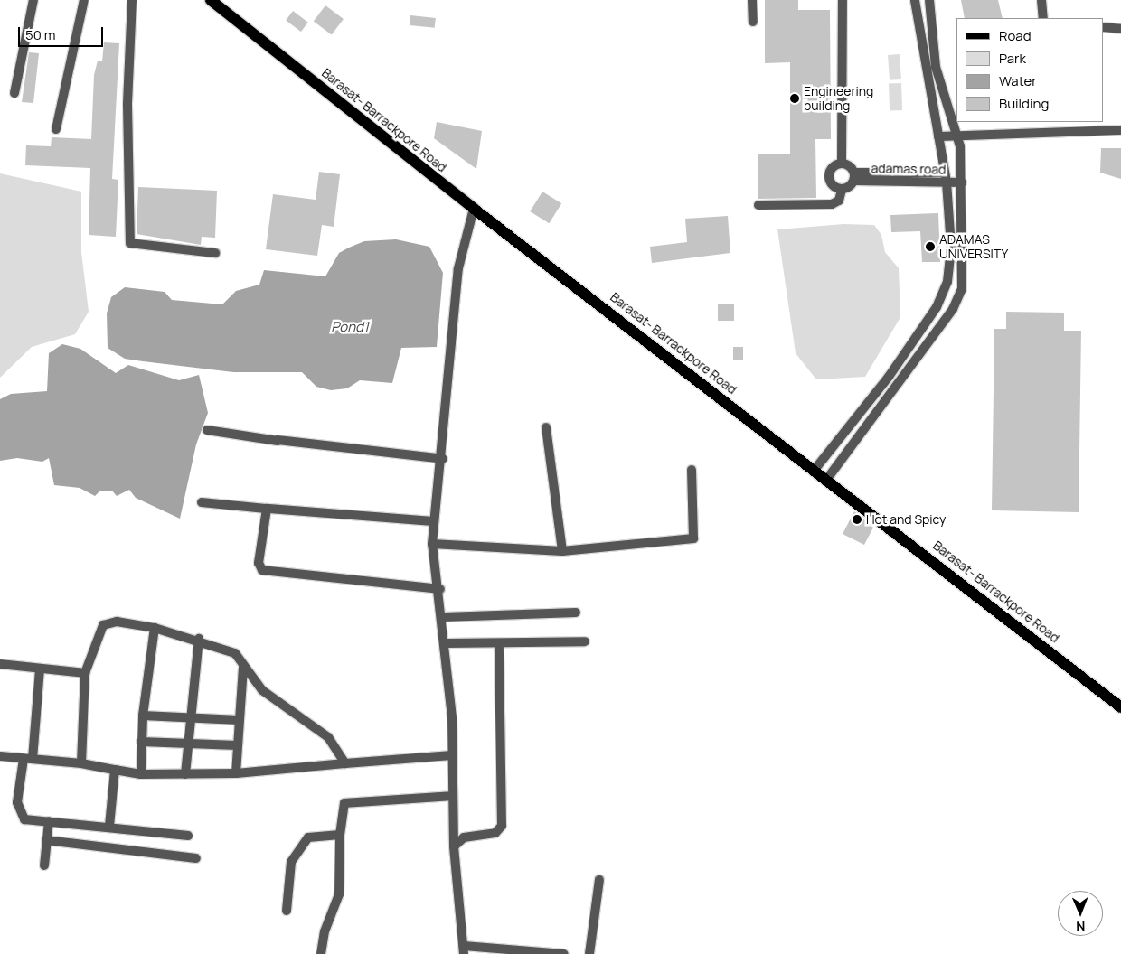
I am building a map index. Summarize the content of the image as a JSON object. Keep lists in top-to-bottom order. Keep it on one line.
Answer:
{"streets":{"main road":["Barasat- Barrackpore Road"],"street":["adamas road"]},"water":["Pond1"],"places":["Engineering building","ADAMAS UNIVERSITY","Hot and Spicy"],"legend":["Road","Park","Water","Building"],"scale_bar":"50 m","north":"bottom"}
